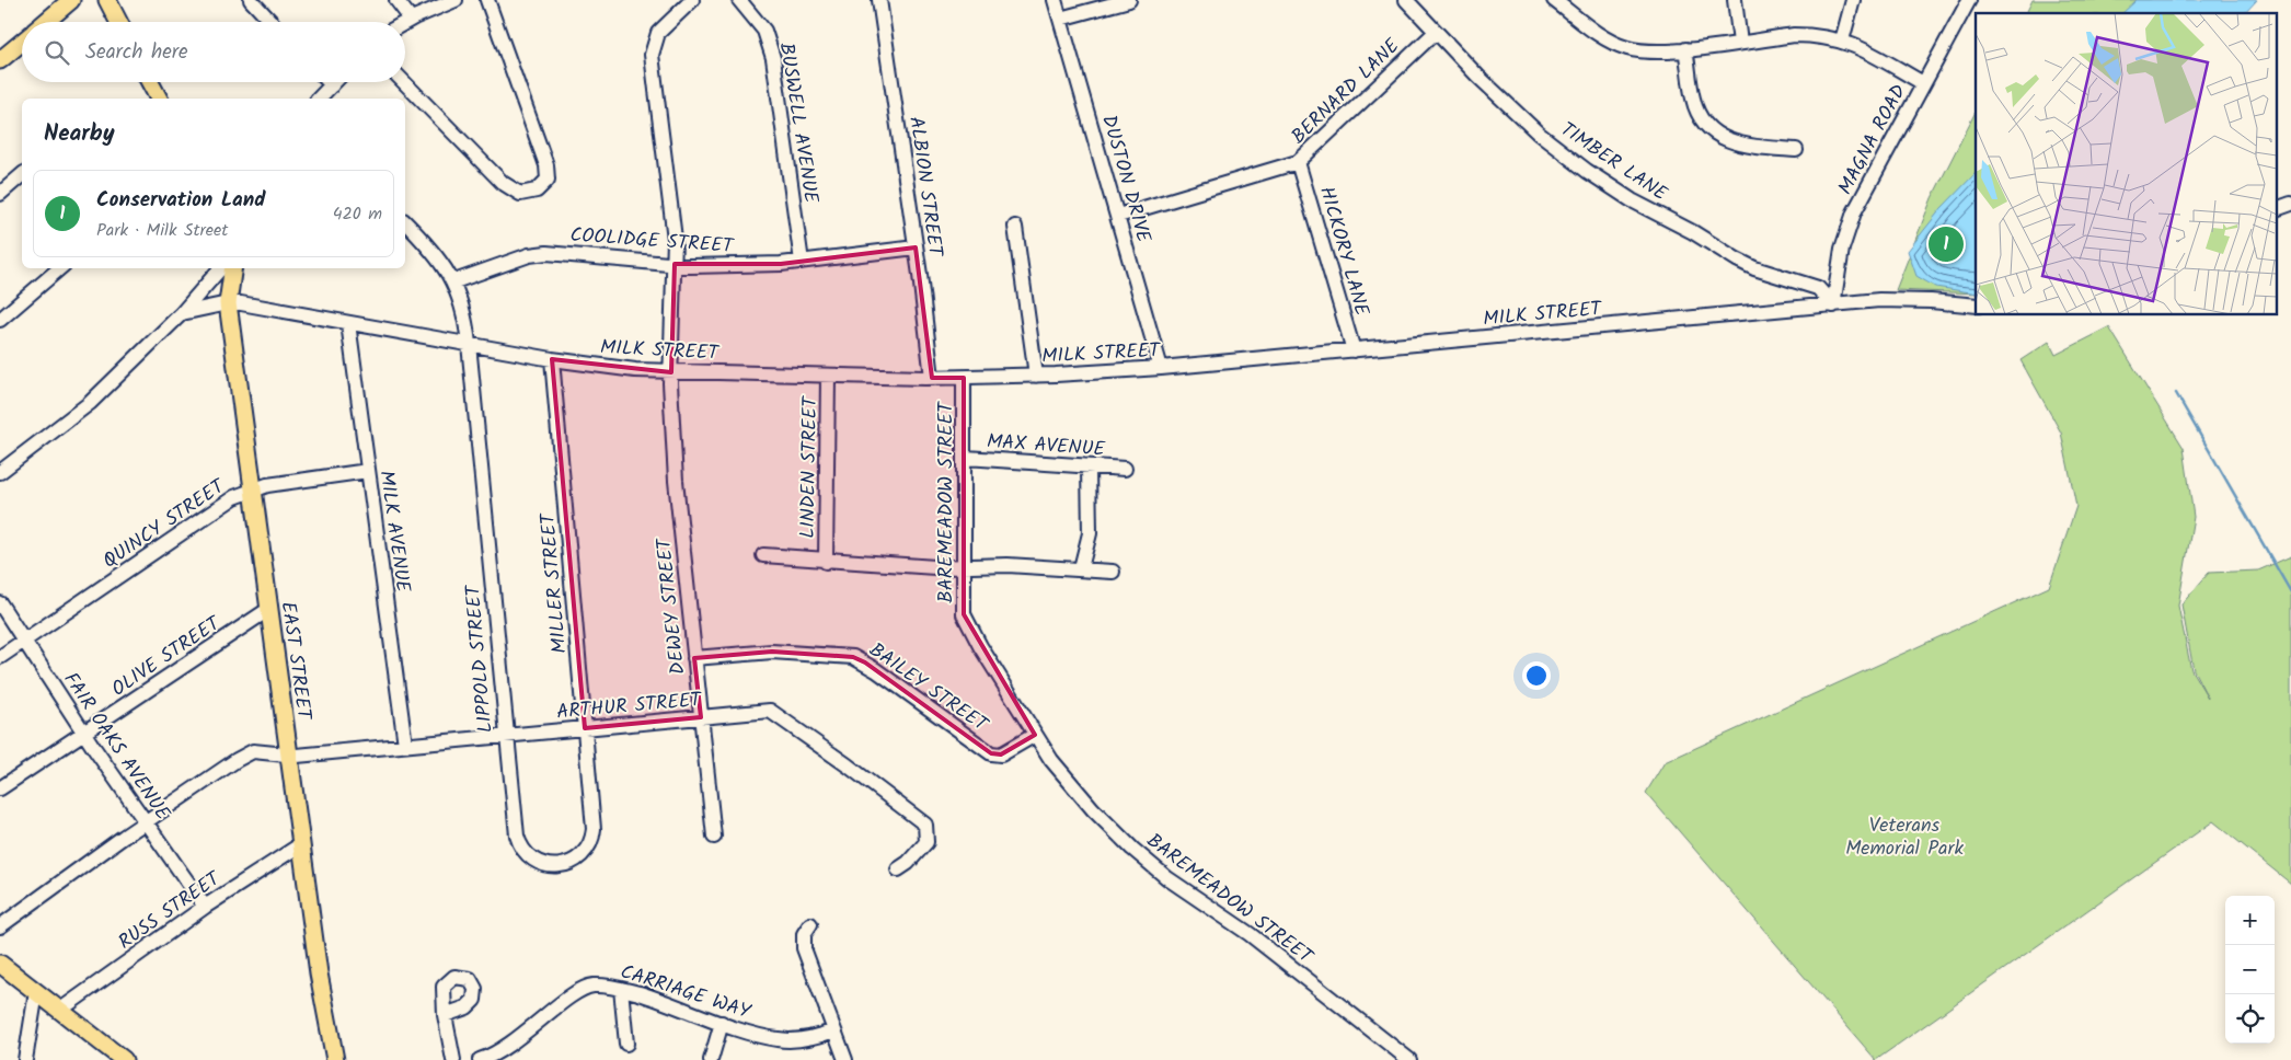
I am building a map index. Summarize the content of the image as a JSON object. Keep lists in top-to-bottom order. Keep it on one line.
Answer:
{"streets":{"main road":["EAST STREET"],"street":["BERNARD LANE","BUSWELL AVENUE","MAGNA ROAD","TIMBER LANE","DUSTON DRIVE","ALBION STREET","COOLIDGE STREET","HICKORY LANE","MILK STREET","MAX AVENUE","LINDEN STREET","BAREMEADOW STREET","QUINCY STREET","MILK AVENUE","MILLER STREET","DEWEY STREET","OLIVE STREET","LIPPOLD STREET","BAILEY STREET","ARTHUR STREET","FAIR OAKS AVENUE","RUSS STREET","CARRIAGE WAY"]},"crossings":[["BERNARD LANE","TIMBER LANE"],["BERNARD LANE","DUSTON DRIVE"],["BERNARD LANE","HICKORY LANE"],["BUSWELL AVENUE","COOLIDGE STREET"],["MAGNA ROAD","TIMBER LANE"],["MAGNA ROAD","MILK STREET"],["TIMBER LANE","MILK STREET"],["DUSTON DRIVE","MILK STREET"],["ALBION STREET","COOLIDGE STREET"],["ALBION STREET","MILK STREET"],["COOLIDGE STREET","DEWEY STREET"],["COOLIDGE STREET","LIPPOLD STREET"],["HICKORY LANE","MILK STREET"],["MILK STREET","LINDEN STREET"],["MILK STREET","BAREMEADOW STREET"],["MILK STREET","MILK AVENUE"],["MILK STREET","MILLER STREET"],["MILK STREET","DEWEY STREET"],["MILK STREET","LIPPOLD STREET"],["MILK STREET","EAST STREET"],["MAX AVENUE","BAREMEADOW STREET"],["BAREMEADOW STREET","BAILEY STREET"],["QUINCY STREET","MILK AVENUE"],["QUINCY STREET","EAST STREET"],["QUINCY STREET","FAIR OAKS AVENUE"],["MILK AVENUE","ARTHUR STREET"],["MILLER STREET","LIPPOLD STREET"],["MILLER STREET","ARTHUR STREET"],["DEWEY STREET","BAILEY STREET"],["DEWEY STREET","ARTHUR STREET"],["OLIVE STREET","EAST STREET"],["OLIVE STREET","FAIR OAKS AVENUE"],["LIPPOLD STREET","ARTHUR STREET"],["EAST STREET","ARTHUR STREET"],["EAST STREET","RUSS STREET"],["ARTHUR STREET","FAIR OAKS AVENUE"],["FAIR OAKS AVENUE","RUSS STREET"]],"parks":["Veterans Memorial Park"],"page":{"search":"Search here","heading":"Nearby","list":[{"mark":"1","name":"Conservation Land","note":"Park · Milk Street","value":"420 m"}],"pins":"1","map_buttons":["+","−"]}}
